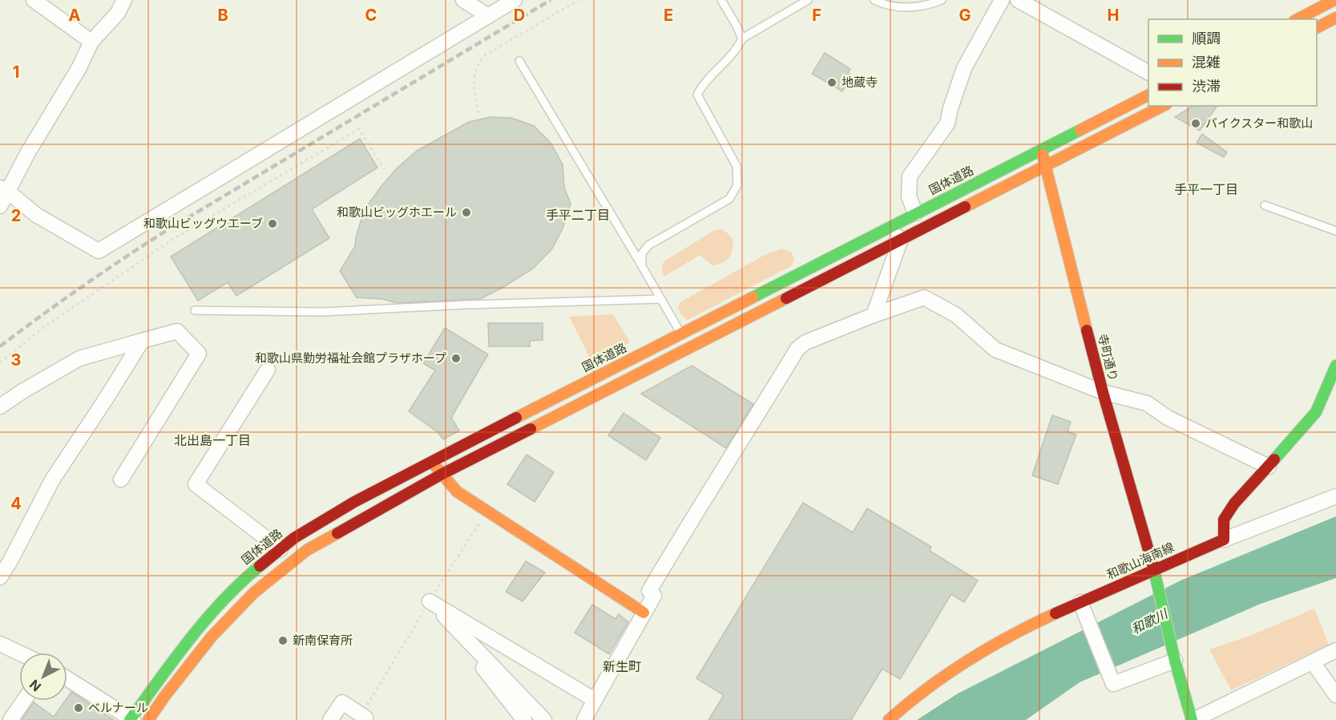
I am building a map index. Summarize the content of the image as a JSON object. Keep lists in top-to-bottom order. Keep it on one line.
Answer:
{"streets":{"street":["国体道路","寺町通り","和歌山海南線"]},"crossings":[["国体道路","寺町通り"],["寺町通り","和歌山海南線"]],"districts":["手平一丁目","手平二丁目","北出島一丁目","新生町"],"water":["和歌川"],"places":["地蔵寺","バイクスター和歌山","和歌山ビッグホエール","和歌山ビッグウエーブ","和歌山県勤労福祉会館プラザホープ","新南保育所","ベルナール"],"legend":["順調","混雑","渋滞"],"north":"bottom left","grid":{"columns":["A","B","C","D","E","F","G","H"],"rows":["1","2","3","4"]}}
